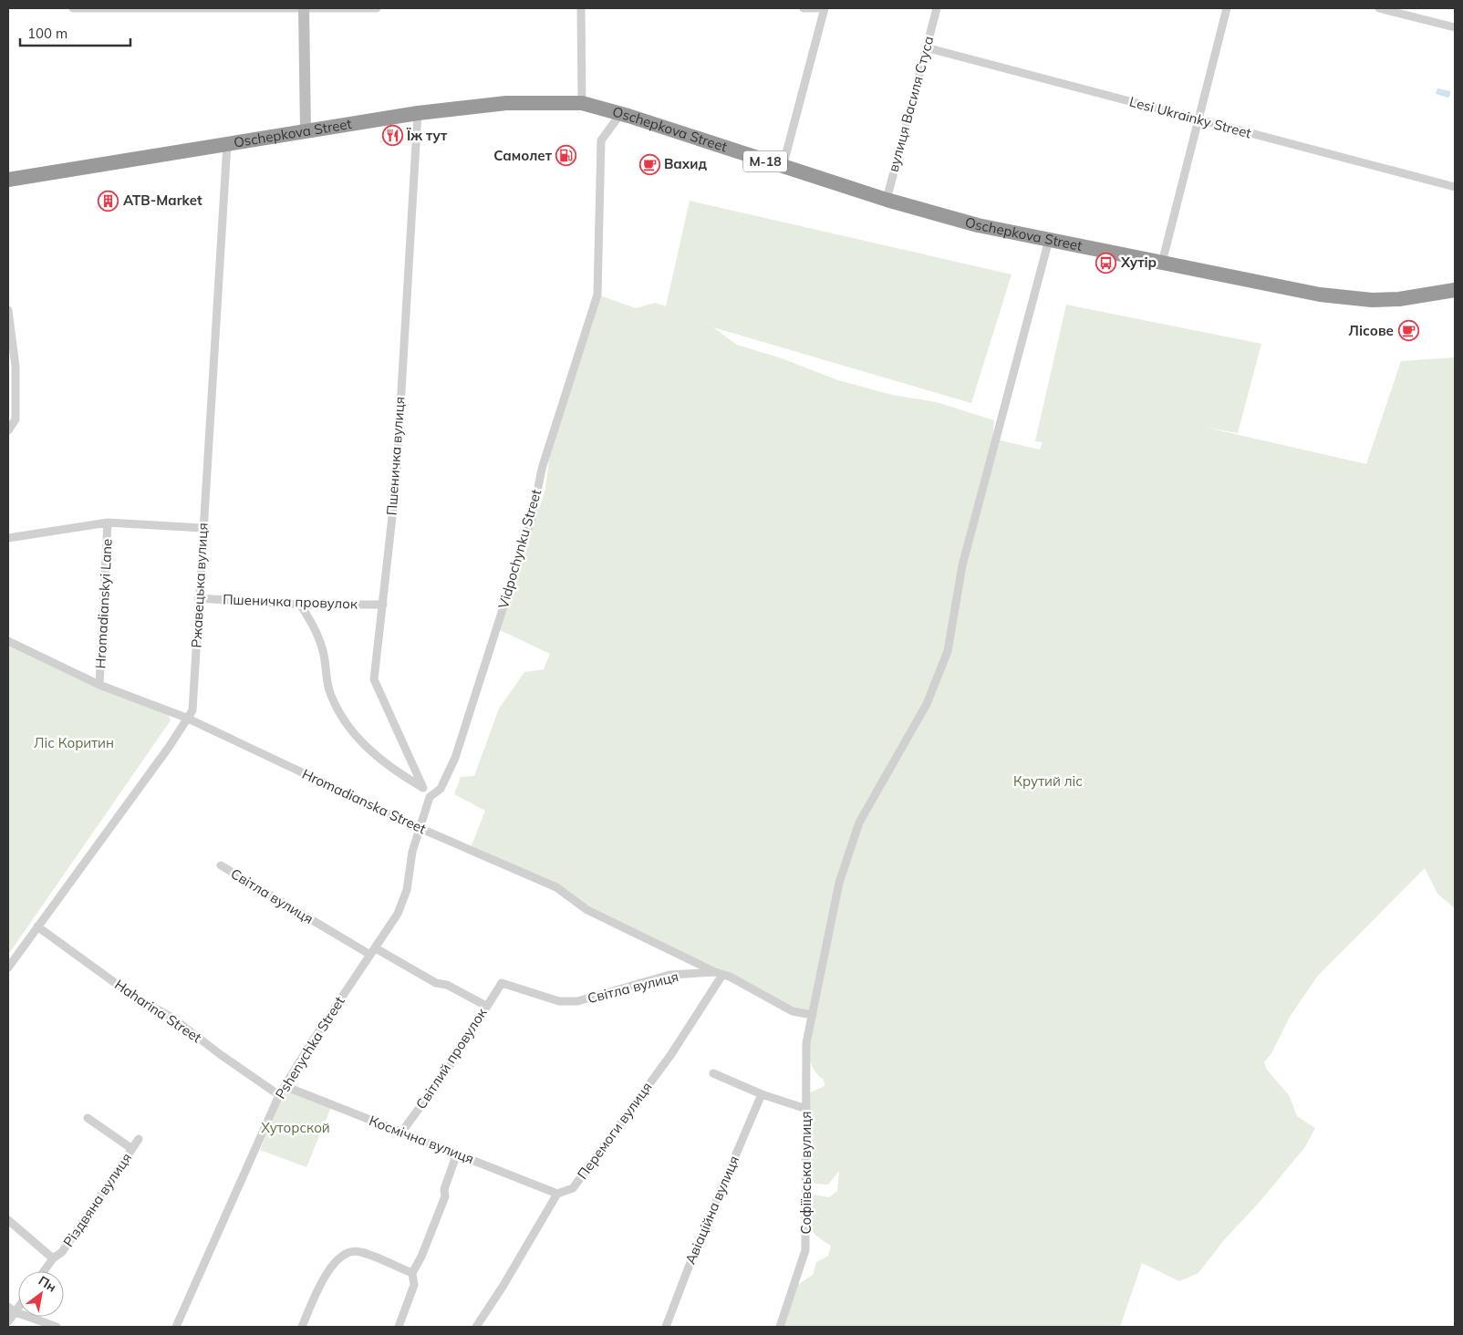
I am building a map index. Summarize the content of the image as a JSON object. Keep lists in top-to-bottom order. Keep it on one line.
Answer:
{"streets":{"highway":["Oschepkova Street","М-18"],"street":["вулиця Василя Стуса","Lesi Ukrainky Street","Пшеничка вулиця","Vidpochynku Street","Ржавецька вулиця","Пшеничка провулок","Hromadianskyi Lane","Hromadianska Street","Світла вулиця","Haharina Street","Pshenychka Street","Світлий провулок","Перемоги вулиця","Космічна вулиця","Софіївська вулиця","Різдвяна вулиця","Авіаційна вулиця"]},"crossings":[["вулиця Василя Стуса","Lesi Ukrainky Street"],["вулиця Василя Стуса","Oschepkova Street"],["Oschepkova Street","Пшеничка вулиця"],["Oschepkova Street","Vidpochynku Street"],["Oschepkova Street","Ржавецька вулиця"],["Oschepkova Street","Софіївська вулиця"],["Пшеничка вулиця","Пшеничка провулок"],["Vidpochynku Street","Pshenychka Street"],["Ржавецька вулиця","Пшеничка провулок"],["Ржавецька вулиця","Hromadianska Street"],["Ржавецька вулиця","Haharina Street"],["Hromadianskyi Lane","Hromadianska Street"],["Hromadianska Street","Світла вулиця"],["Hromadianska Street","Pshenychka Street"],["Hromadianska Street","Перемоги вулиця"],["Світла вулиця","Pshenychka Street"],["Світла вулиця","Світлий провулок"],["Світла вулиця","Перемоги вулиця"],["Haharina Street","Pshenychka Street"],["Pshenychka Street","Космічна вулиця"],["Світлий провулок","Космічна вулиця"],["Перемоги вулиця","Космічна вулиця"]],"parks":["Ліс Коритин","Крутий ліс","Хуторской"],"places":{"restaurant":["Їж тут"],"fuel station":["Самолет"],"cafe":["Вахид","Лісове"],"building":["ATB-Market"],"bus stop":["Хутір"]},"scale_bar":"100 m","north":"top right"}
